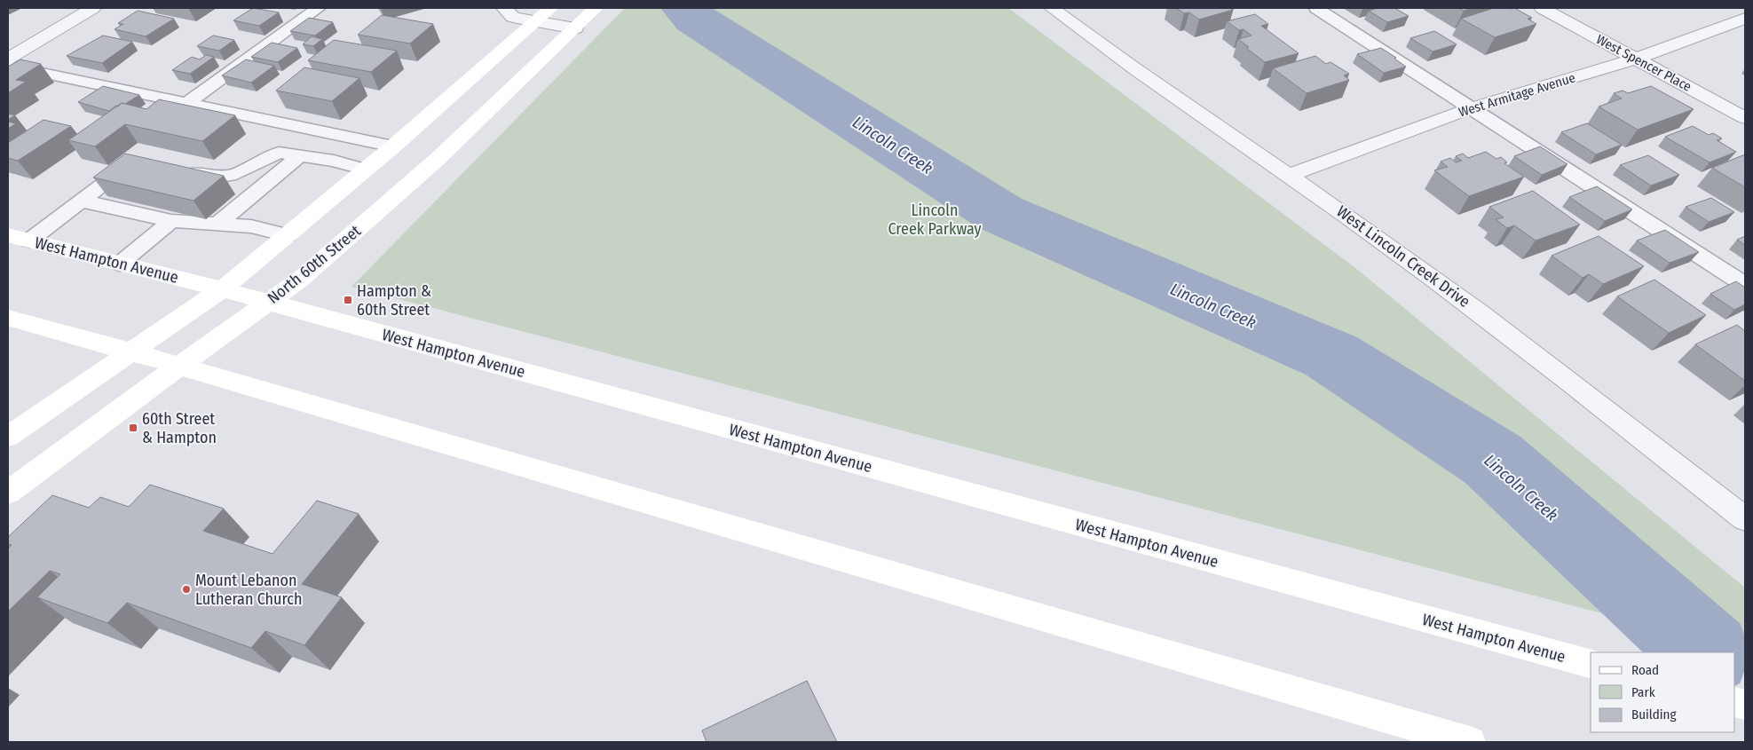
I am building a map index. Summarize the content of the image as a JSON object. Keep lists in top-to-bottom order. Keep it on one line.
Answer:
{"streets":{"main road":["West Hampton Avenue","North 60th Street"],"street":["West Spencer Place","West Armitage Avenue","West Lincoln Creek Drive"]},"crossings":[["West Spencer Place","West Armitage Avenue"],["West Armitage Avenue","West Lincoln Creek Drive"],["West Hampton Avenue","North 60th Street"]],"water":["Lincoln Creek"],"parks":["Lincoln Creek Parkway"],"places":{"transit":["Hampton & 60th Street","60th Street & Hampton"],"other":["Mount Lebanon Lutheran Church"]},"legend":["Road","Park","Building"]}
